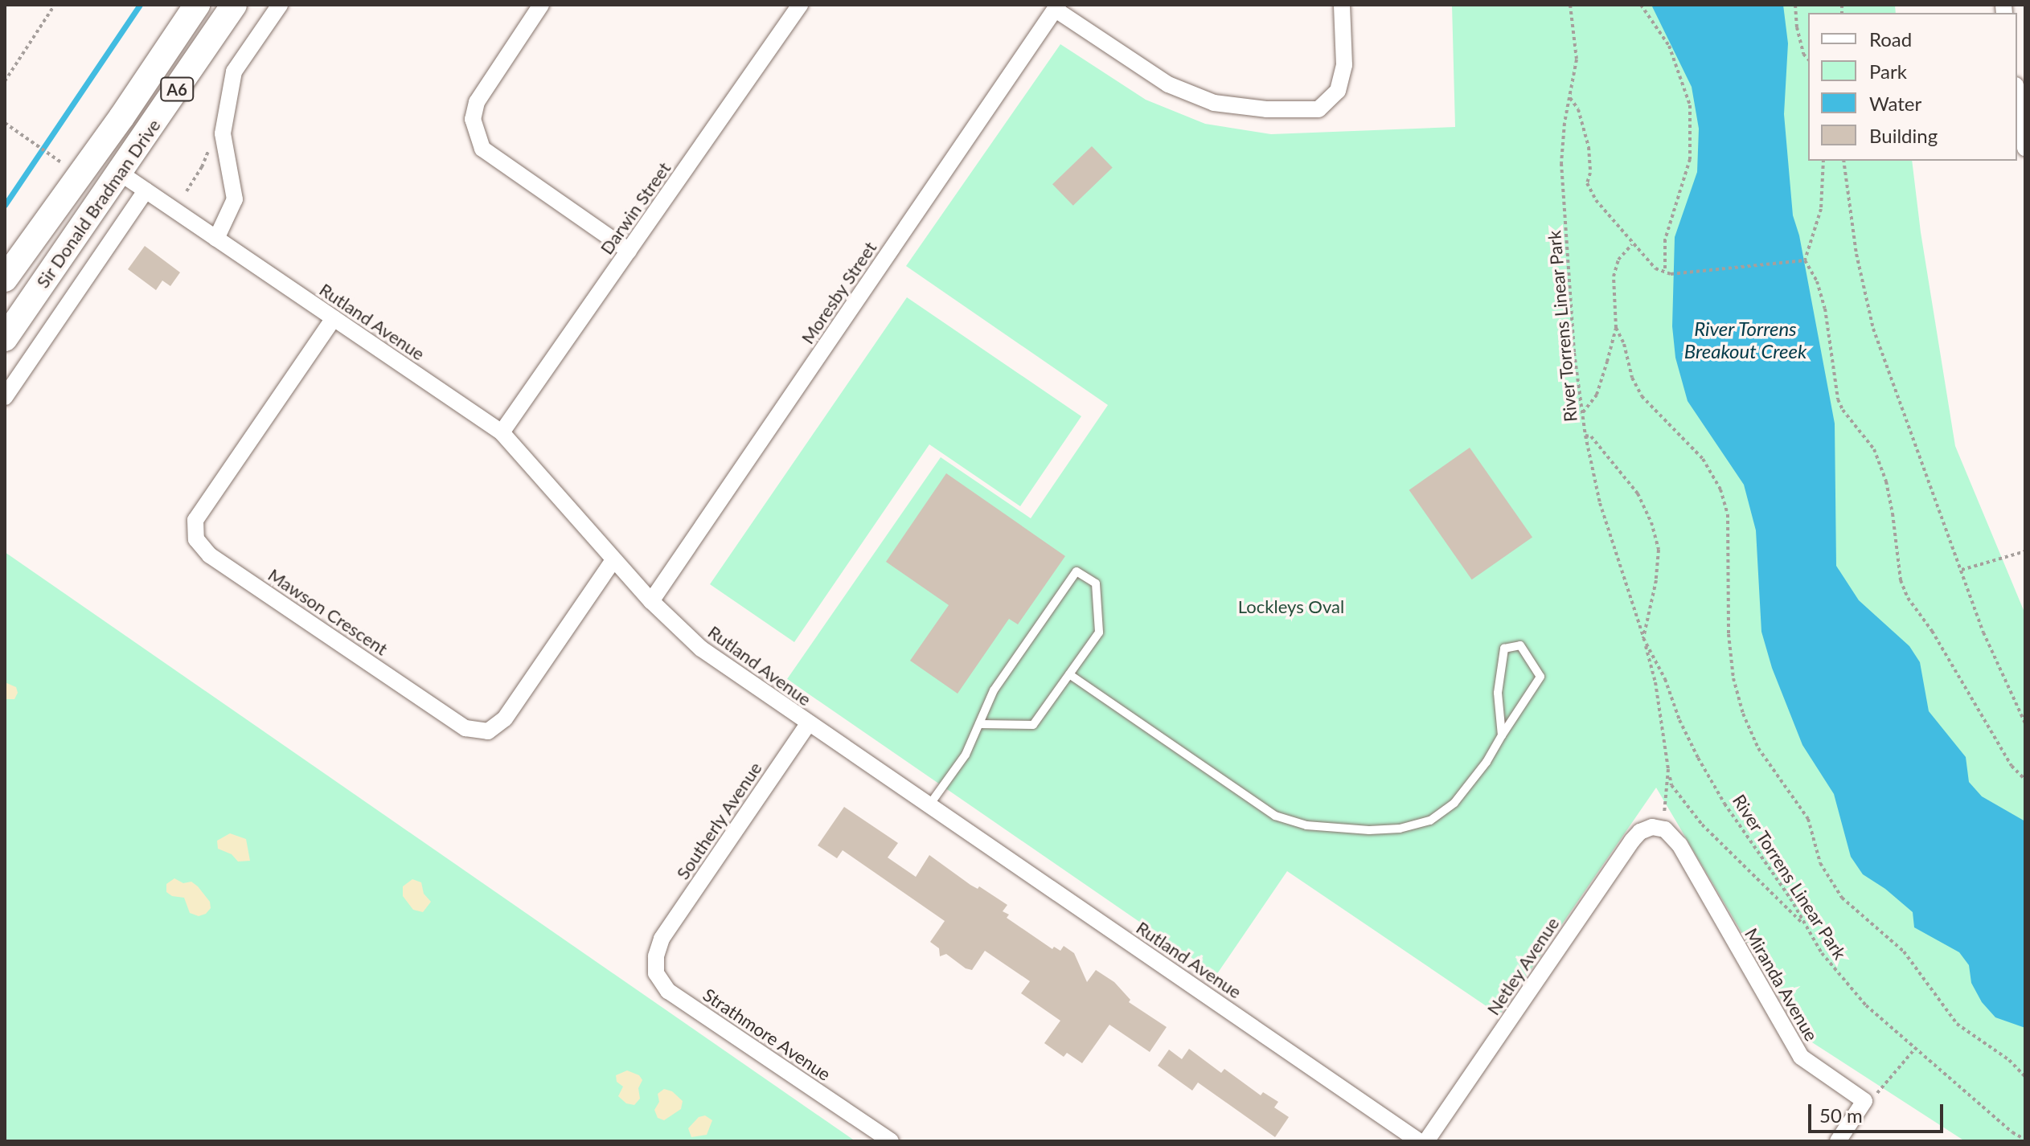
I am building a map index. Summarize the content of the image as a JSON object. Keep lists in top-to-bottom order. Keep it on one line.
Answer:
{"streets":{"main road":["A6","Sir Donald Bradman Drive"],"street":["Darwin Street","Moresby Street","Rutland Avenue","Mawson Crescent","Southerly Avenue","Netley Avenue","Miranda Avenue","Strathmore Avenue"],"path":["River Torrens Linear Park"]},"crossings":[["Sir Donald Bradman Drive","Rutland Avenue"],["Darwin Street","Rutland Avenue"],["Moresby Street","Rutland Avenue"],["Rutland Avenue","Mawson Crescent"],["Rutland Avenue","Southerly Avenue"],["River Torrens Linear Park","Netley Avenue"],["River Torrens Linear Park","Miranda Avenue"],["Southerly Avenue","Strathmore Avenue"],["Netley Avenue","Miranda Avenue"]],"water":["River Torrens Breakout Creek"],"parks":["Lockleys Oval"],"legend":["Road","Park","Water","Building"],"scale_bar":"50 m"}
